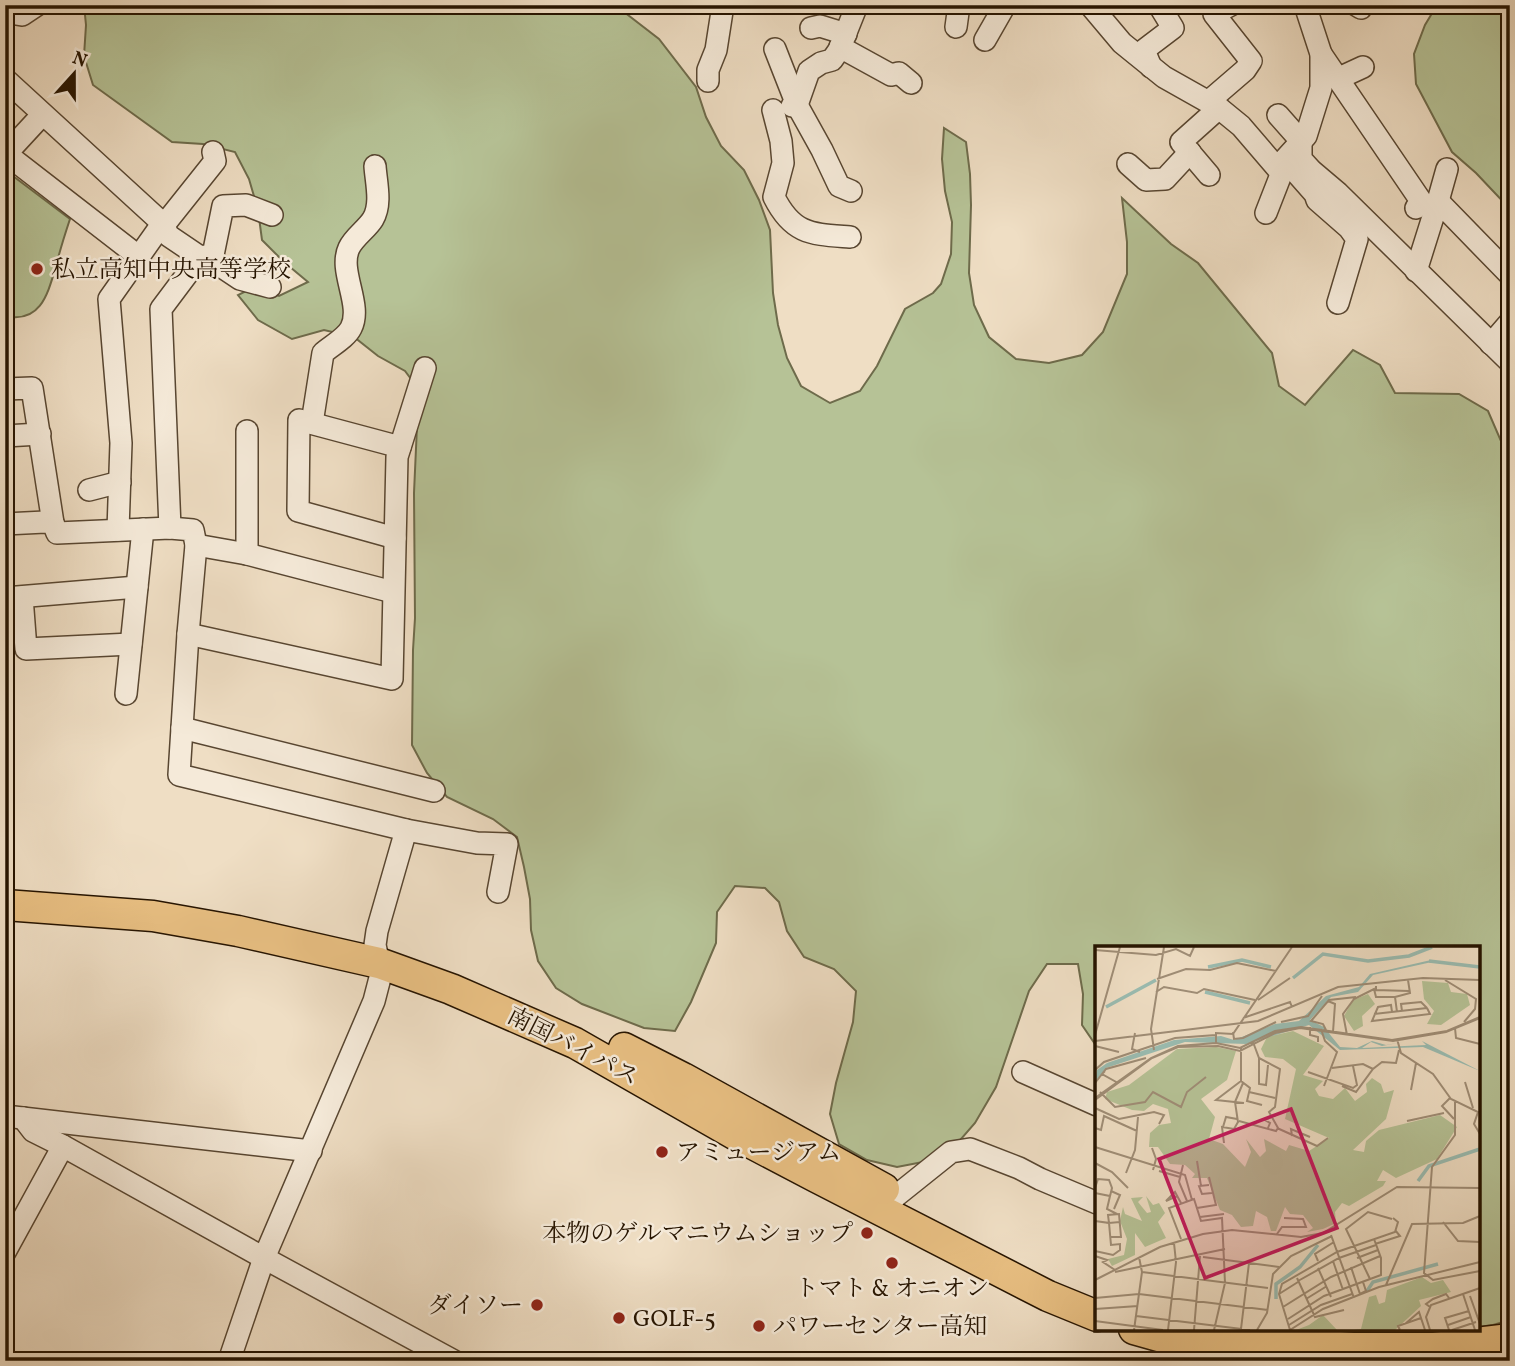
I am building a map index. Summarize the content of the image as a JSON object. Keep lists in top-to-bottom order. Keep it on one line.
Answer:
{"streets":{"highway":["南国バイパス"]},"places":["私立高知中央高等学校","アミュージアム","本物のゲルマニウムショップ","トマト & オニオン","ダイソー","GOLF-5","パワーセンター高知"],"north":"top"}
